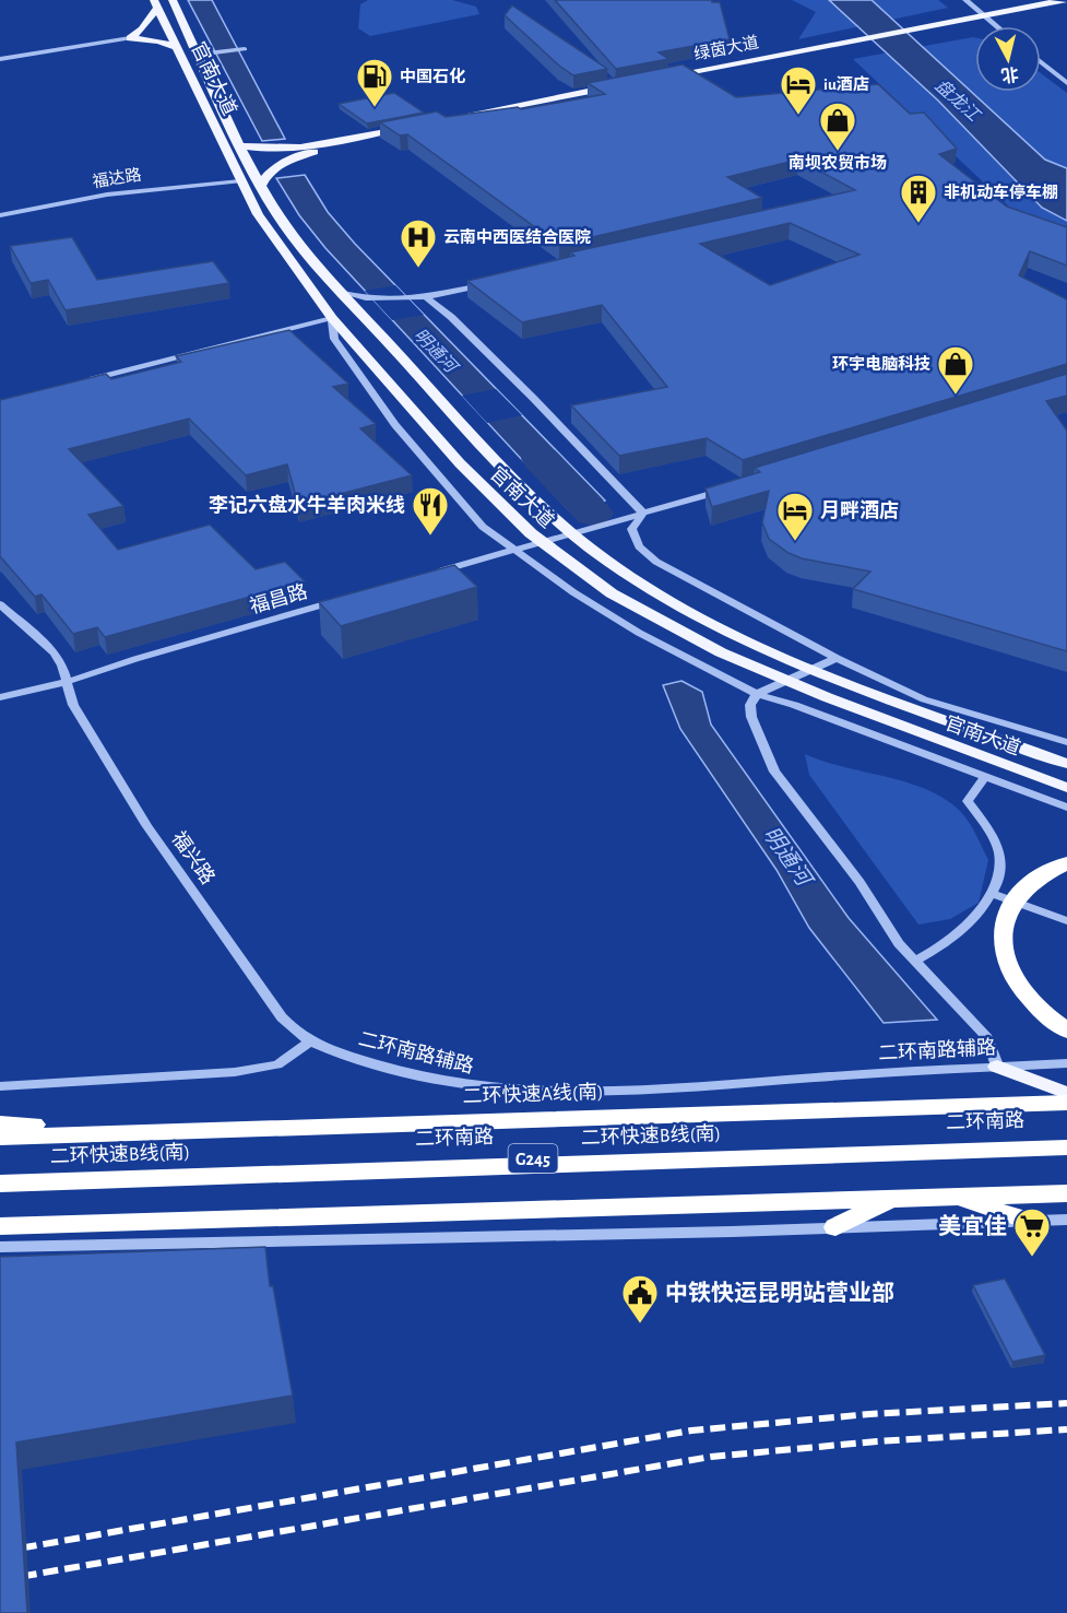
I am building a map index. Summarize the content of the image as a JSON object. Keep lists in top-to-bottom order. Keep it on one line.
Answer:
{"streets":{"highway":["二环快速A线(南)","二环快速B线(南)"],"main road":["绿茵大道","官南大道","二环南路","G245"],"street":["福达路","福昌路","福兴路","二环南路辅路"]},"crossings":[["官南大道","福达路"],["福昌路","福兴路"],["福兴路","二环南路辅路"]],"water":["盘龙江","明通河"],"places":{"fuel station":["中国石化"],"hotel":["iu酒店","月畔酒店"],"shop":["南坝农贸市场","环宇电脑科技"],"building":["非机动车停车棚"],"hospital":["云南中西医结合医院"],"restaurant":["李记六盘水牛羊肉米线"],"supermarket":["美宜佳"],"public building":["中铁快运昆明站营业部"]},"north":"bottom"}
